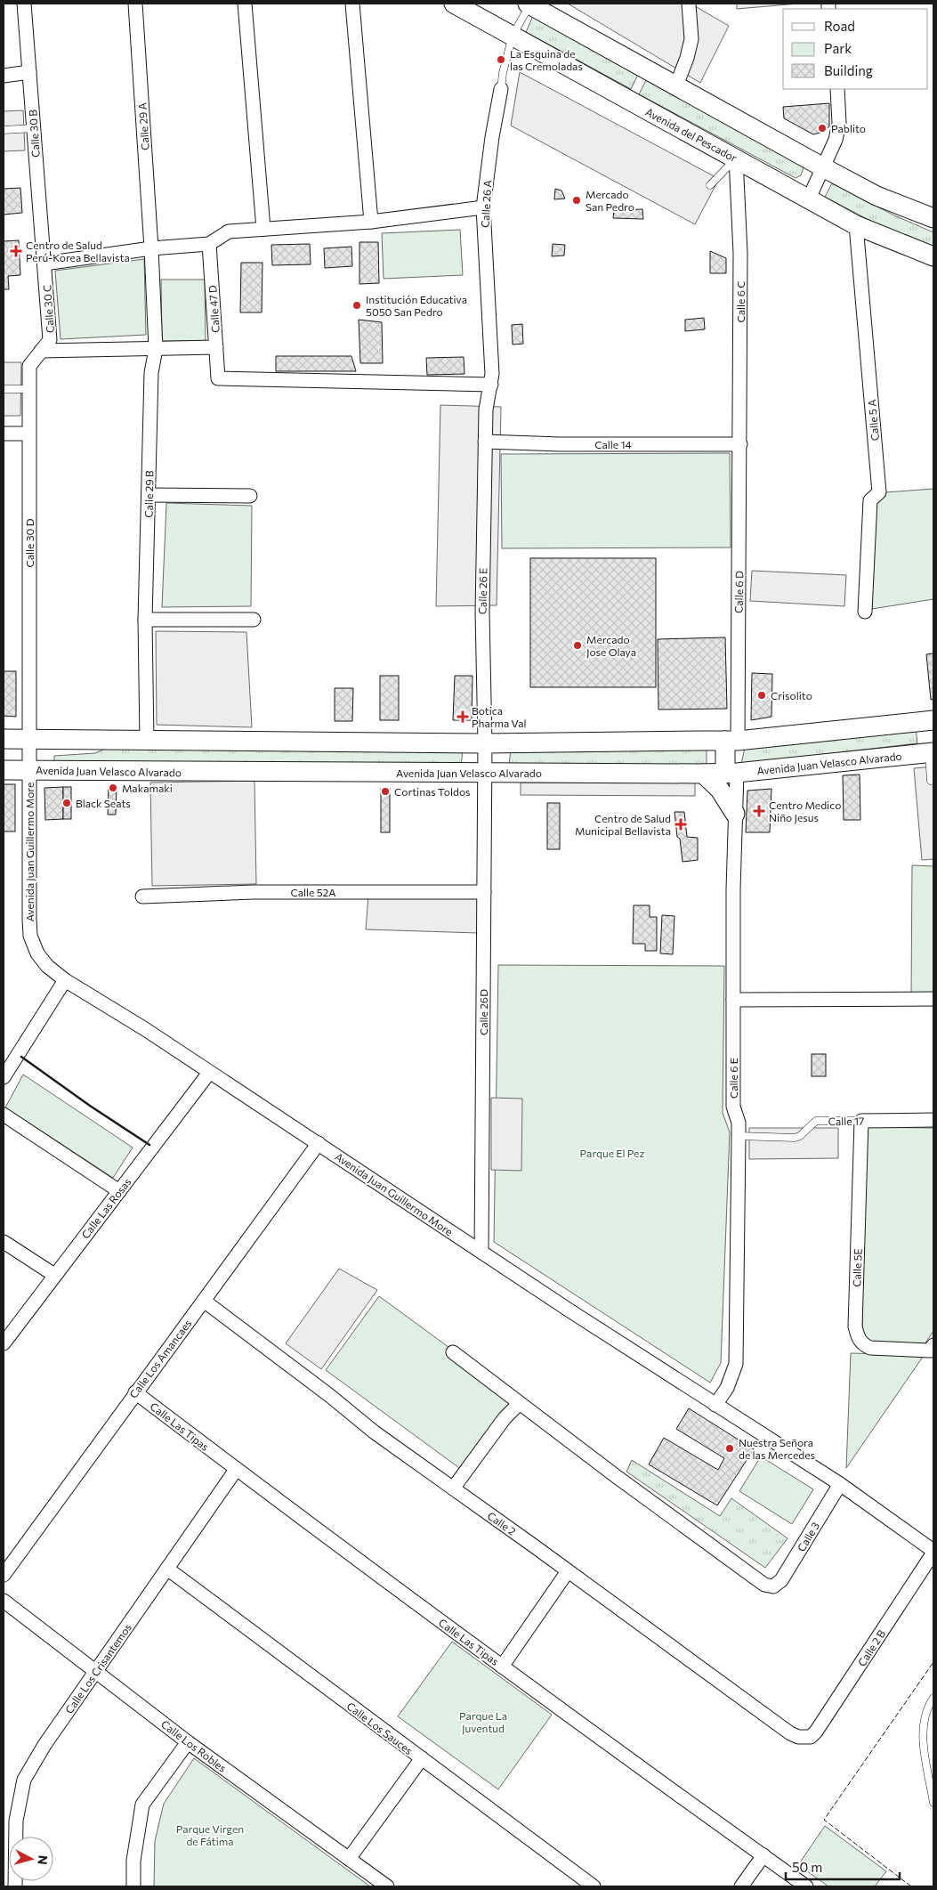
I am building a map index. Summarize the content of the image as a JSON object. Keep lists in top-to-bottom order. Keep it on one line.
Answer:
{"streets":{"main road":["Avenida del Pescador","Avenida Juan Velasco Alvarado"],"street":["Calle 29 A","Calle 30 B","Calle 26 A","Calle 6 C","Calle 30 C","Calle 47 D","Calle 5 A","Calle 14","Calle 29 B","Calle 30 D","Calle 26 E","Calle 6 D","Avenida Juan Guillermo More","Calle 52A","Calle 26D","Calle 6 E","Calle 17","Calle Las Rosas","Calle 5E","Calle Los Amancaes","Calle Las Tipas","Calle 2","Calle 3","Calle 2 B","Calle Los Crisantemos","Calle Los Sauces","Calle Los Robles"]},"crossings":[["Calle 29 A","Calle 29 B"],["Calle 30 B","Calle 30 C"],["Avenida del Pescador","Calle 26 A"],["Avenida del Pescador","Calle 6 C"],["Avenida del Pescador","Calle 5 A"],["Calle 26 A","Calle 47 D"],["Calle 26 A","Calle 26 E"],["Calle 6 C","Calle 14"],["Calle 6 C","Calle 6 D"],["Calle 30 C","Calle 30 D"],["Calle 14","Calle 26 E"],["Calle 14","Calle 6 D"],["Calle 30 D","Avenida Juan Guillermo More"],["Calle 26 E","Avenida Juan Velasco Alvarado"],["Calle 26 E","Calle 26D"],["Avenida Juan Velasco Alvarado","Avenida Juan Guillermo More"],["Avenida Juan Velasco Alvarado","Calle 26D"],["Avenida Juan Velasco Alvarado","Calle 6 E"],["Avenida Juan Guillermo More","Calle 26D"],["Avenida Juan Guillermo More","Calle 6 E"],["Avenida Juan Guillermo More","Calle Las Rosas"],["Avenida Juan Guillermo More","Calle Los Amancaes"],["Avenida Juan Guillermo More","Calle 3"],["Avenida Juan Guillermo More","Calle 2 B"],["Calle 52A","Calle 26D"],["Calle 6 E","Calle 17"],["Calle 17","Calle 5E"],["Calle Los Amancaes","Calle Las Tipas"],["Calle Los Amancaes","Calle 2"],["Calle Las Tipas","Calle Los Crisantemos"],["Calle 2","Calle 2 B"],["Calle Los Crisantemos","Calle Los Sauces"],["Calle Los Crisantemos","Calle Los Robles"]],"parks":["Parque El Pez","Parque La Juventud","Parque Virgen de Fátima"],"places":{"other":["La Esquina de las Cremoladas","Pablito","Mercado San Pedro","Institución Educativa 5050 San Pedro","Mercado Jose Olaya","Crisolito","Makamaki","Cortinas Toldos","Black Seats","Nuestra Señora de las Mercedes"],"health":["Centro de Salud Perú-Korea Bellavista","Botica Pharma Val","Centro Medico Niño Jesus","Centro de Salud Municipal Bellavista"]},"legend":["Road","Park","Building"],"scale_bar":"50 m","north":"right"}
